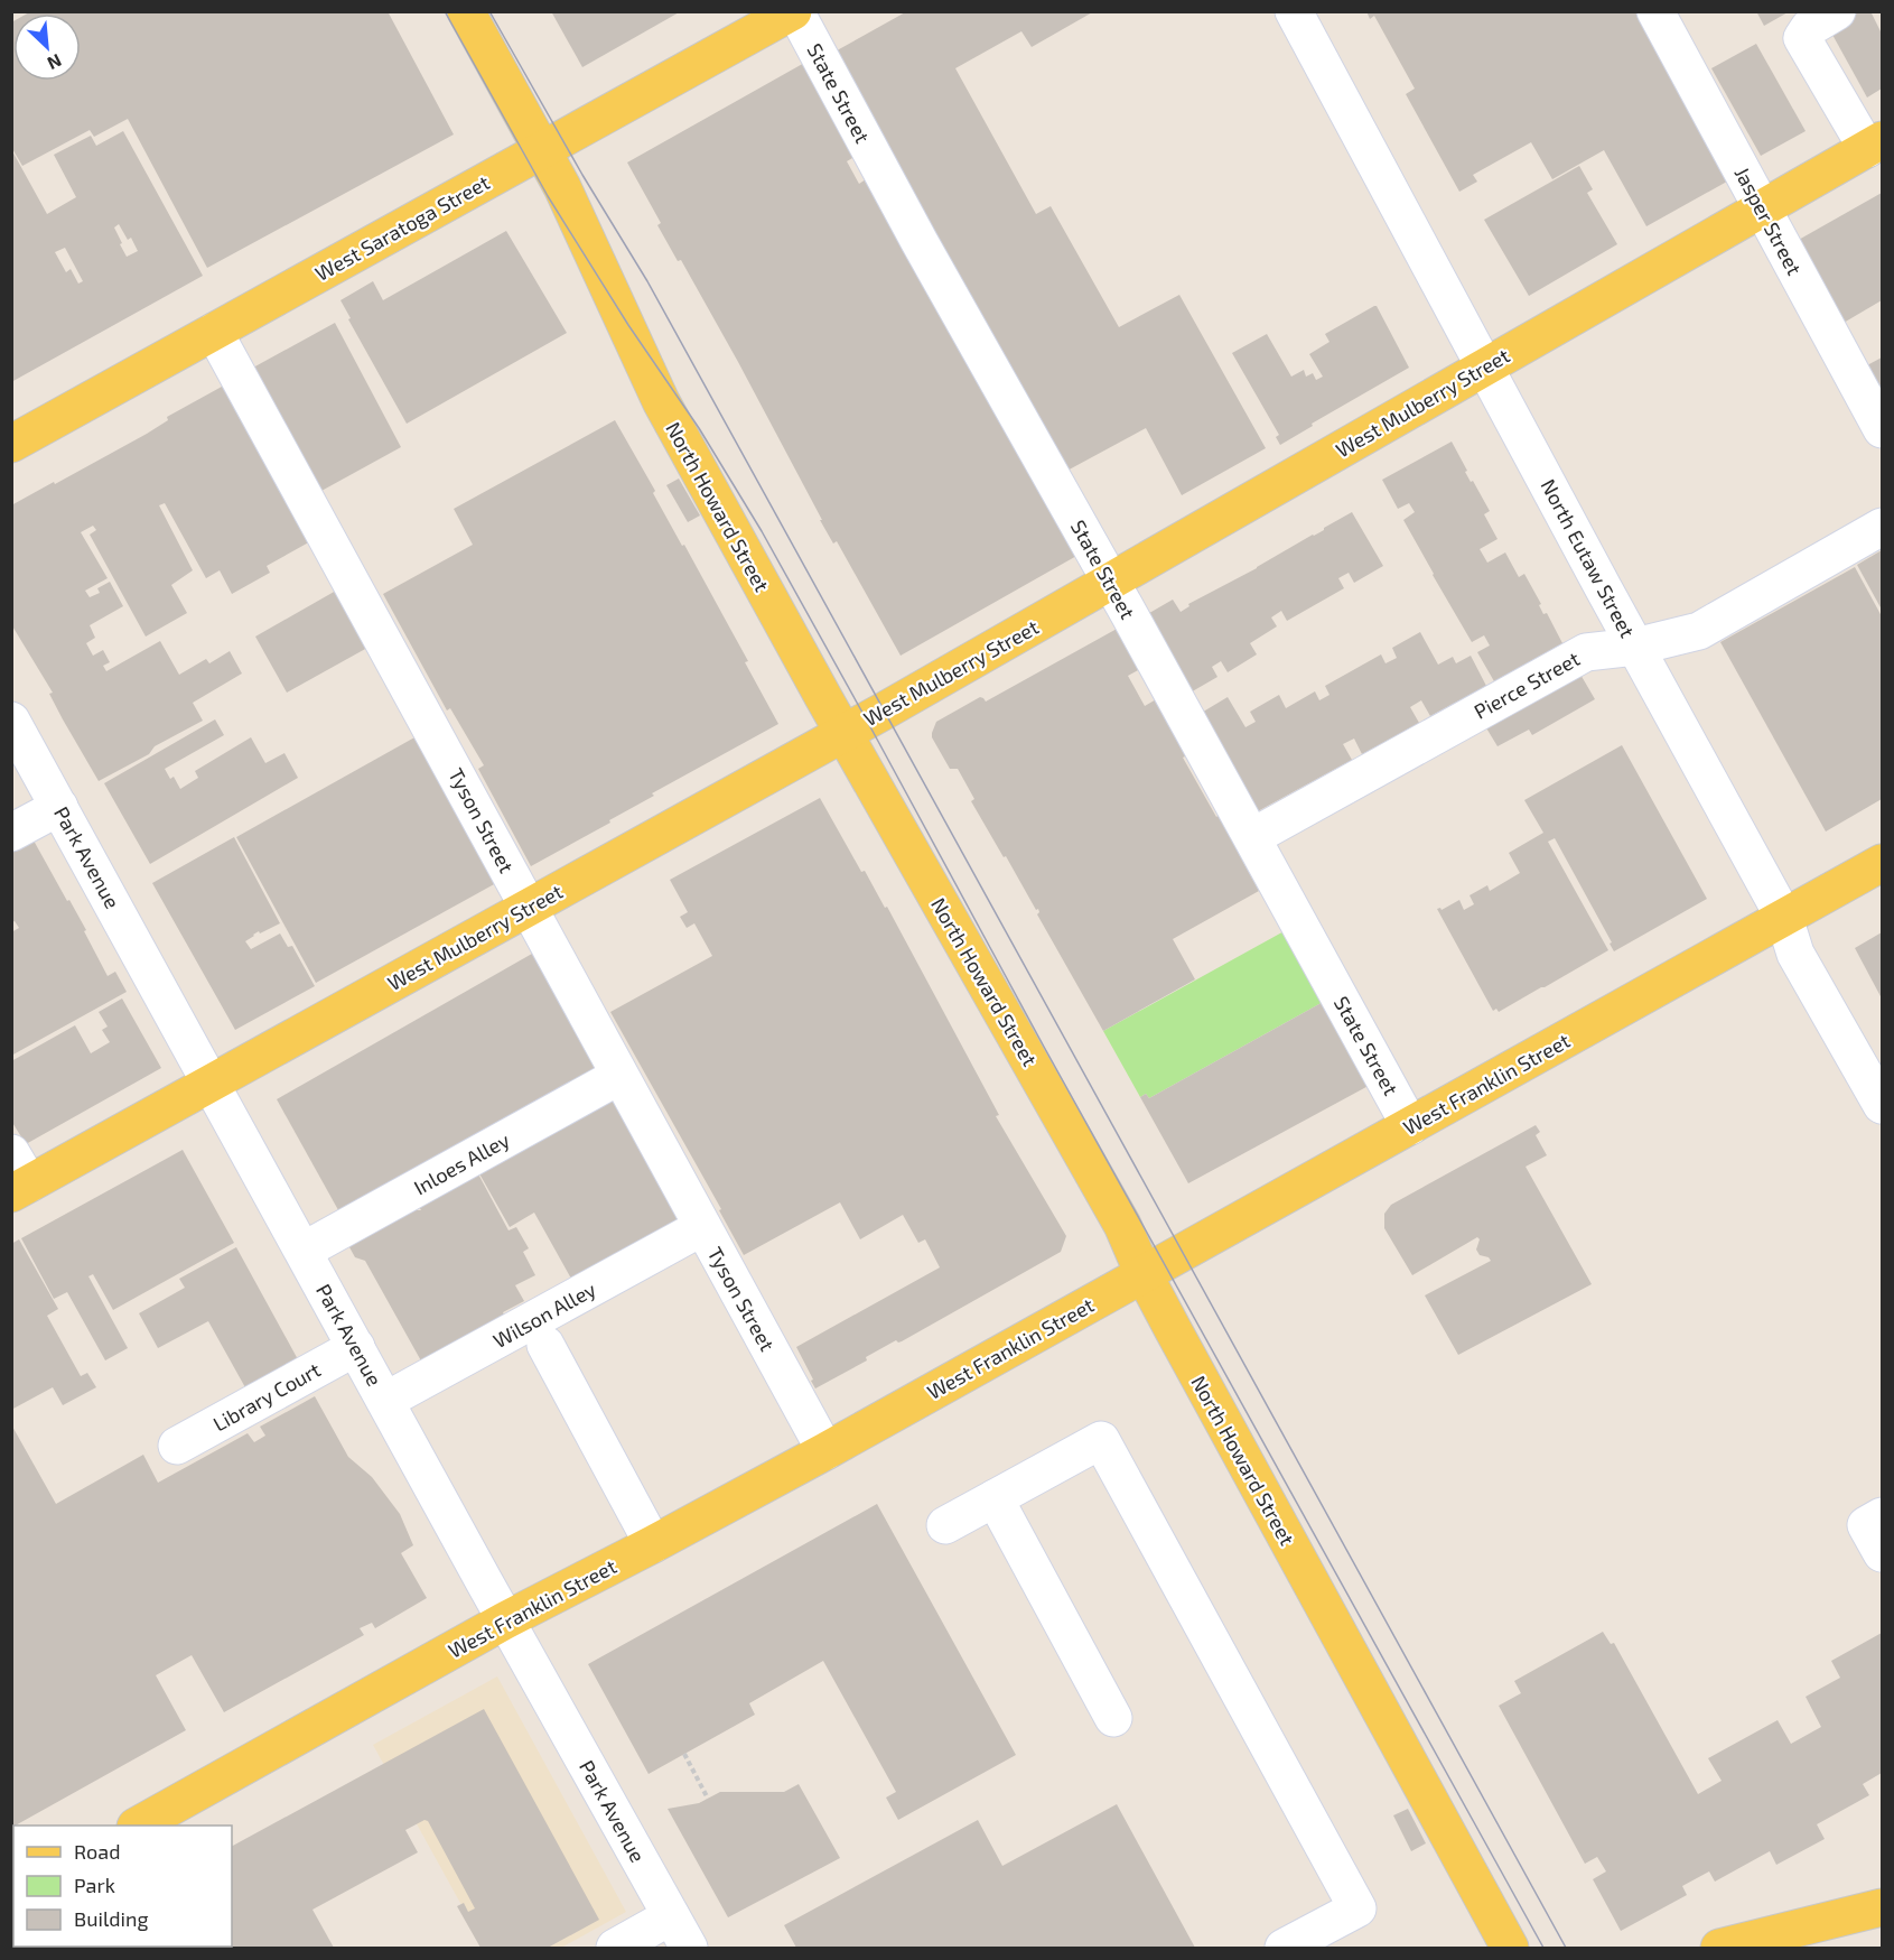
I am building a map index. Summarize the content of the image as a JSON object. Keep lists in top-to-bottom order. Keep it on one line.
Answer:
{"streets":{"main road":["West Saratoga Street","West Mulberry Street","North Howard Street","West Franklin Street"],"street":["State Street","Jasper Street","North Eutaw Street","Pierce Street","Tyson Street","Park Avenue","Inloes Alley","Wilson Alley","Library Court"]},"crossings":[["State Street","West Saratoga Street"],["State Street","West Mulberry Street"],["State Street","Pierce Street"],["State Street","West Franklin Street"],["Jasper Street","West Mulberry Street"],["West Saratoga Street","North Howard Street"],["West Saratoga Street","Tyson Street"],["West Mulberry Street","North Howard Street"],["West Mulberry Street","North Eutaw Street"],["West Mulberry Street","Tyson Street"],["West Mulberry Street","Park Avenue"],["North Howard Street","West Franklin Street"],["North Eutaw Street","Pierce Street"],["North Eutaw Street","West Franklin Street"],["Tyson Street","West Franklin Street"],["Tyson Street","Inloes Alley"],["Tyson Street","Wilson Alley"],["Park Avenue","West Franklin Street"],["Park Avenue","Inloes Alley"],["Park Avenue","Wilson Alley"],["Park Avenue","Library Court"]],"legend":["Road","Park","Building"],"north":"bottom right"}
